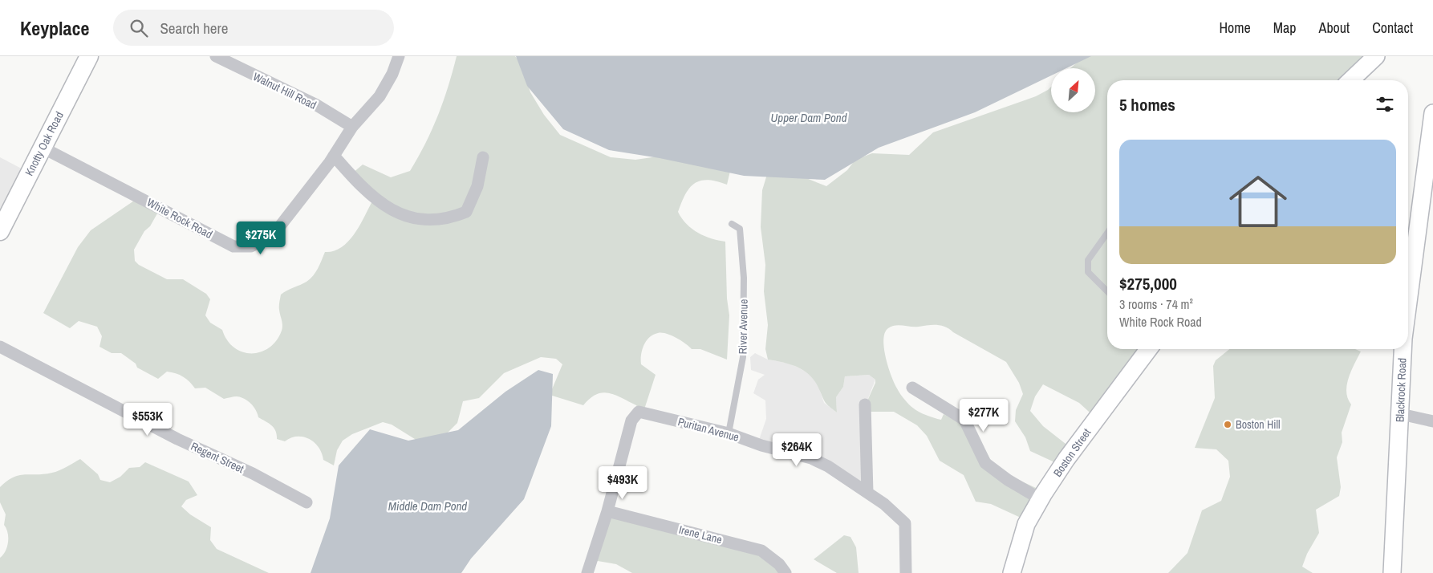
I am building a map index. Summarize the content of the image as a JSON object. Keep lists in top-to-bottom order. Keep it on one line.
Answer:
{"streets":{"main road":["Knotty Oak Road"],"street":["Walnut Hill Road","White Rock Road","Blackrock Road","Puritan Avenue","Boston Street","Regent Street","Irene Lane"],"lane":["River Avenue"]},"crossings":[["Walnut Hill Road","White Rock Road"],["Knotty Oak Road","White Rock Road"],["River Avenue","Puritan Avenue"],["Puritan Avenue","Irene Lane"]],"water":["Upper Dam Pond","Middle Dam Pond"],"places":["Boston Hill"],"north":"top right","page":{"header":"Keyplace","search":"Search here","nav":["Home","Map","About","Contact"],"heading":"5 homes","list":[{"name":"$275,000","note":"3 rooms · 74 m² · White Rock Road"}],"price":["$275K","$277K","$553K","$264K","$493K"]}}
